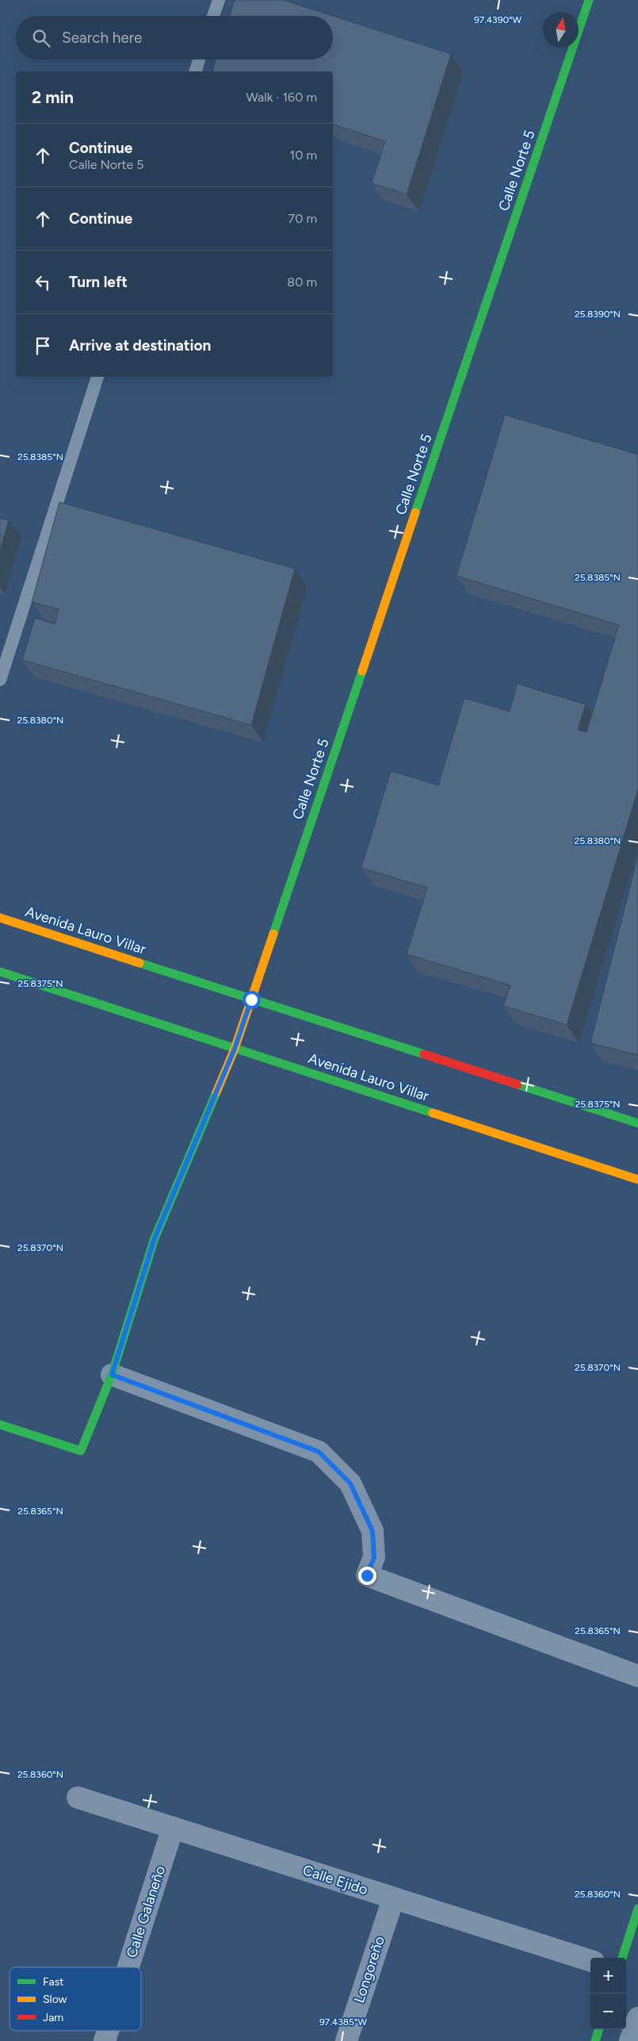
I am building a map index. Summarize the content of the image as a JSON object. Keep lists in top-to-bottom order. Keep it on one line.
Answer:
{"streets":{"street":["Calle Norte 5","Avenida Lauro Villar","Calle Ejido","Calle Galaneño","Longoreño"]},"crossings":[["Calle Norte 5","Avenida Lauro Villar"],["Calle Ejido","Calle Galaneño"],["Calle Ejido","Longoreño"]],"legend":["Fast","Slow","Jam"],"north":"top","page":{"search":"Search here","heading":["2 min","Walk · 160 m"],"list":[["Continue","Calle Norte 5","10 m"],["Continue","70 m"],["Turn left","80 m"],"Arrive at destination"],"map_buttons":["+","−"]},"coordinates":["97.4390°W","25.8390°N","25.8385°N","25.8380°N","25.8375°N","25.8370°N","25.8365°N","25.8360°N","97.4385°W"]}
